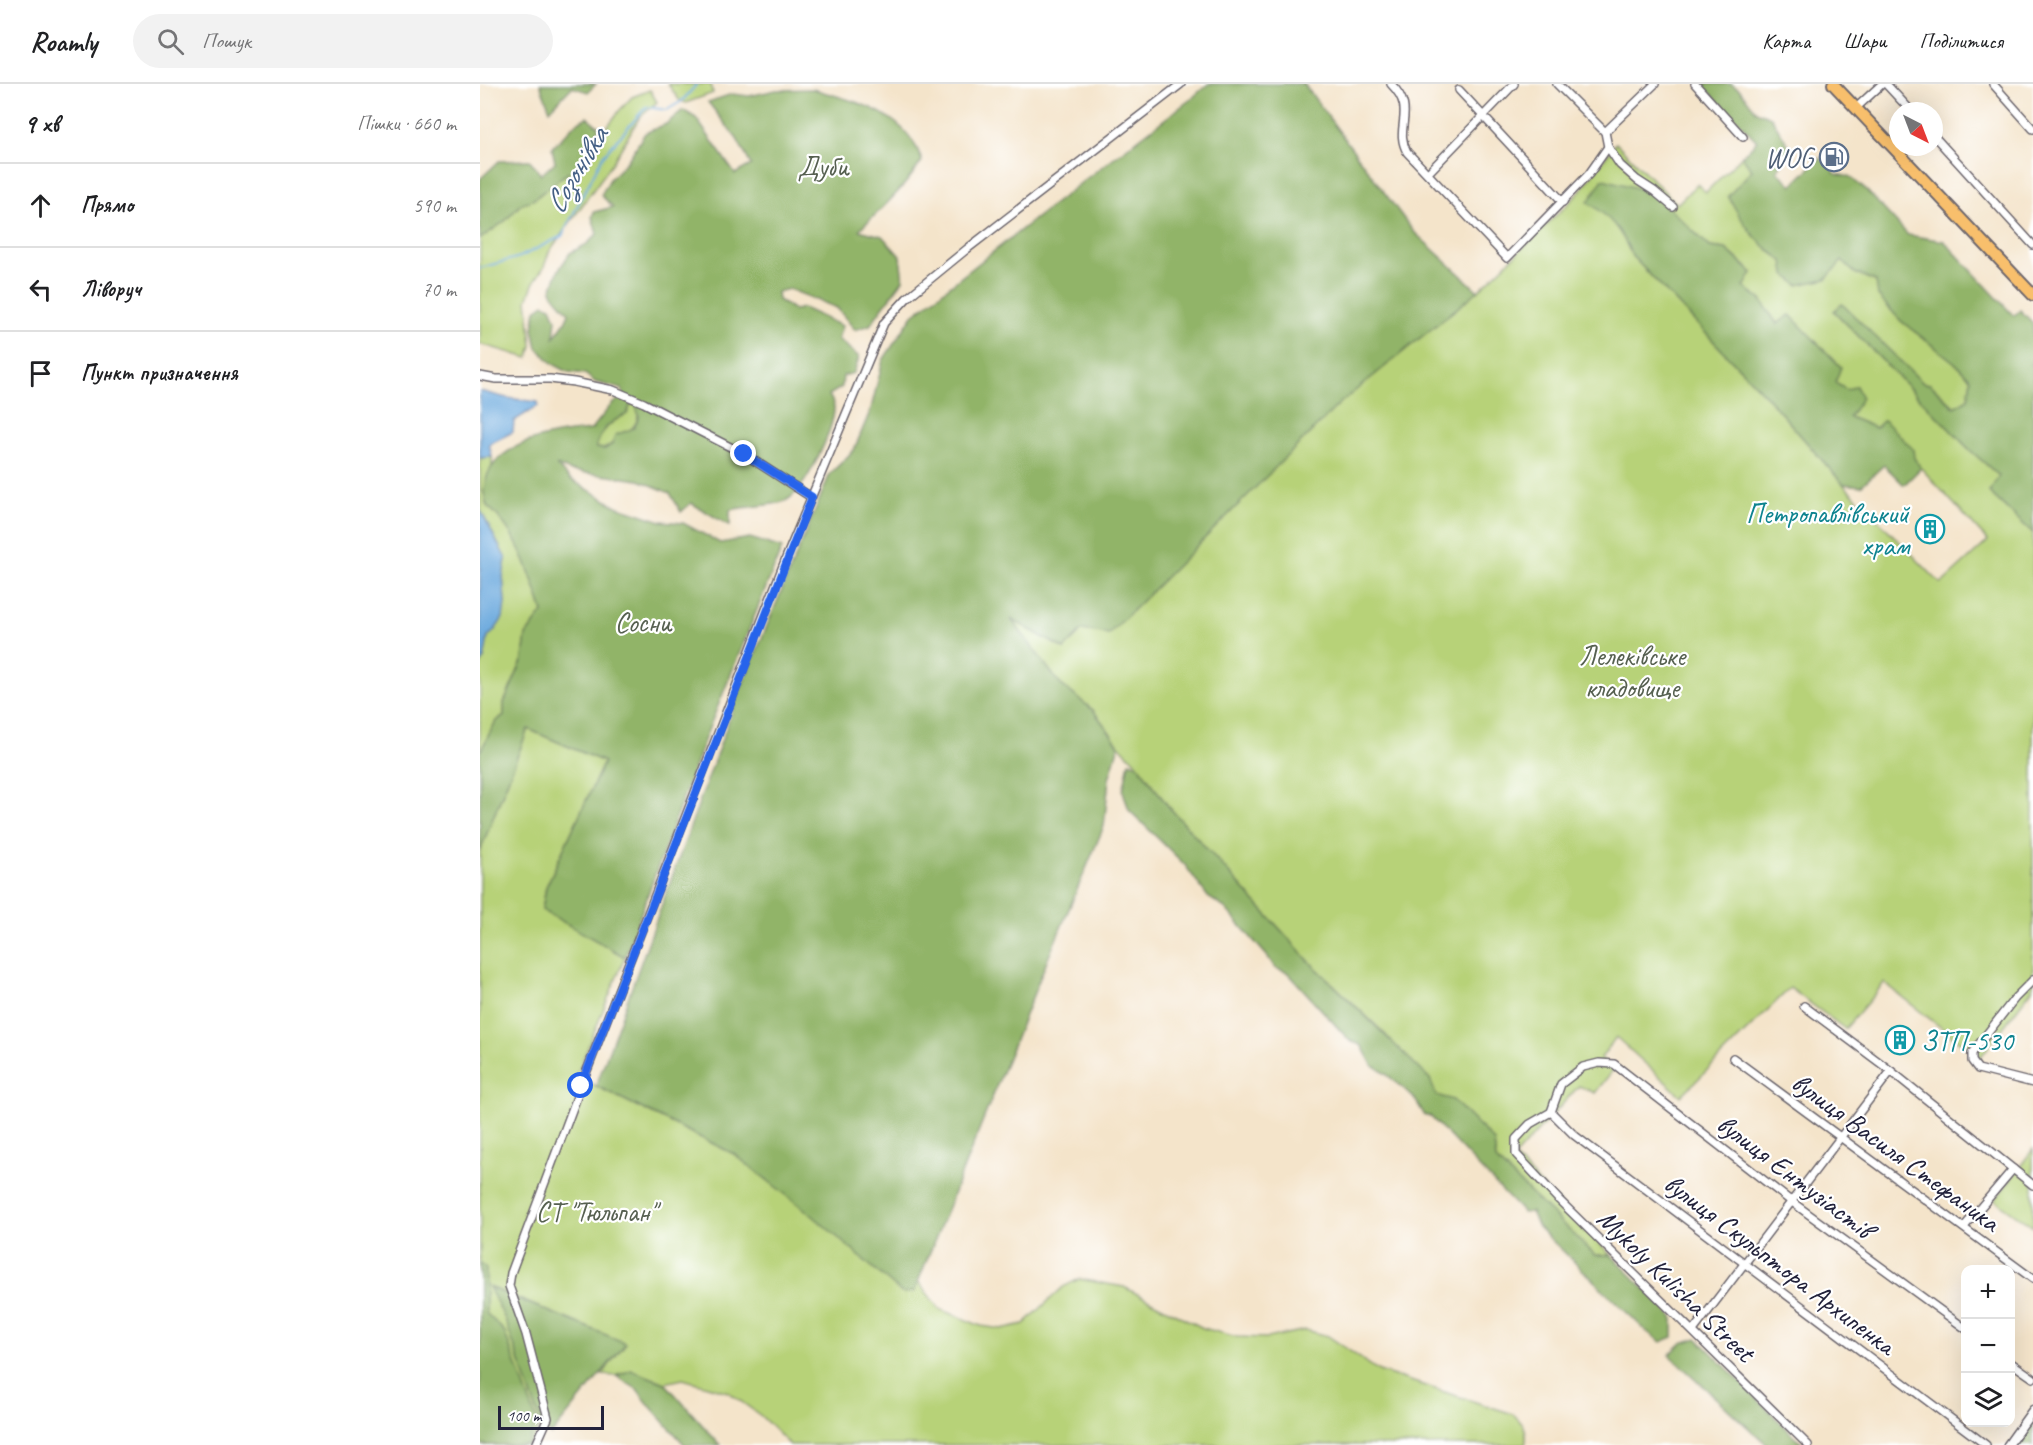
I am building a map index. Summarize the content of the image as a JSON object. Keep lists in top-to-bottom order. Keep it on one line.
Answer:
{"streets":{"street":["вулиця Василя Стефаника","вулиця Ентузіастів","вулиця Скульптора Архипенка","Mykoly Kulisha Street"]},"crossings":[["вулиця Ентузіастів","вулиця Скульптора Архипенка"],["вулиця Ентузіастів","Mykoly Kulisha Street"],["вулиця Скульптора Архипенка","Mykoly Kulisha Street"]],"water":["Созонівка"],"parks":["Дуби","Сосни","Лелеківське кладовище","СТ \"Тюльпан\""],"places":{"fuel station":["WOG"],"building":["Петропавлівський храм","ЗТП-530"]},"scale_bar":"100 m","north":"bottom right","page":{"header":"Roamly","search":"Пошук","nav":["Карта","Шари","Поділитися"],"heading":["9 хв","Пішки · 660 m"],"list":[["Прямо","590 m"],["Ліворуч","70 m"],"Пункт призначення"],"map_buttons":["+","−"],"scale":"100 m"}}
